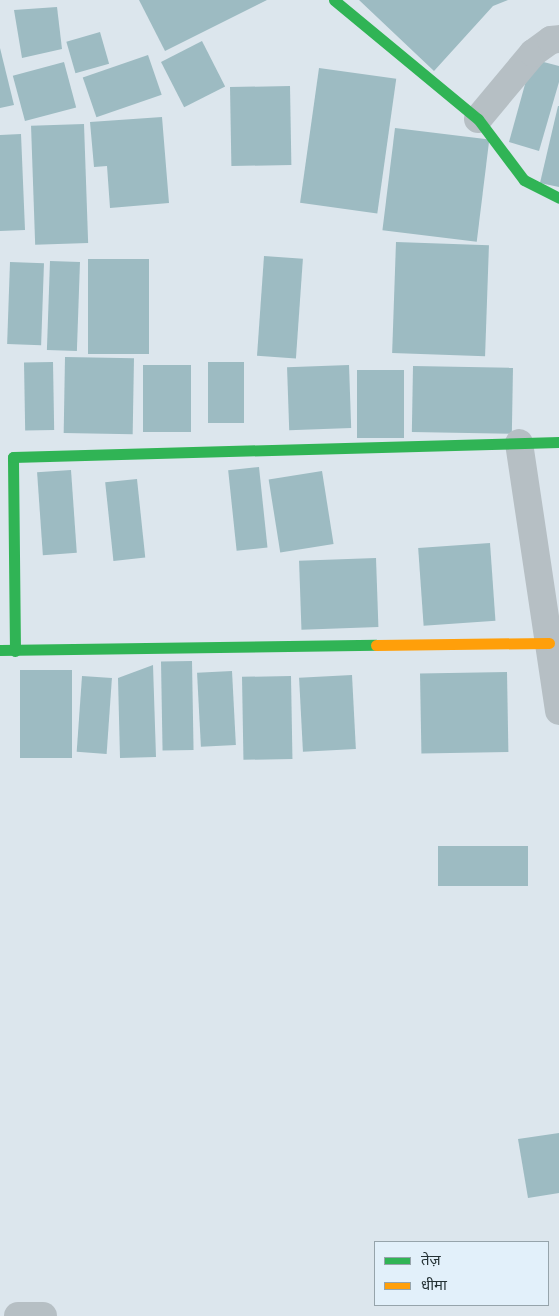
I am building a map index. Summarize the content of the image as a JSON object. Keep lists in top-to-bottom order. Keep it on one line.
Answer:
{"legend":["तेज़","धीमा"]}
